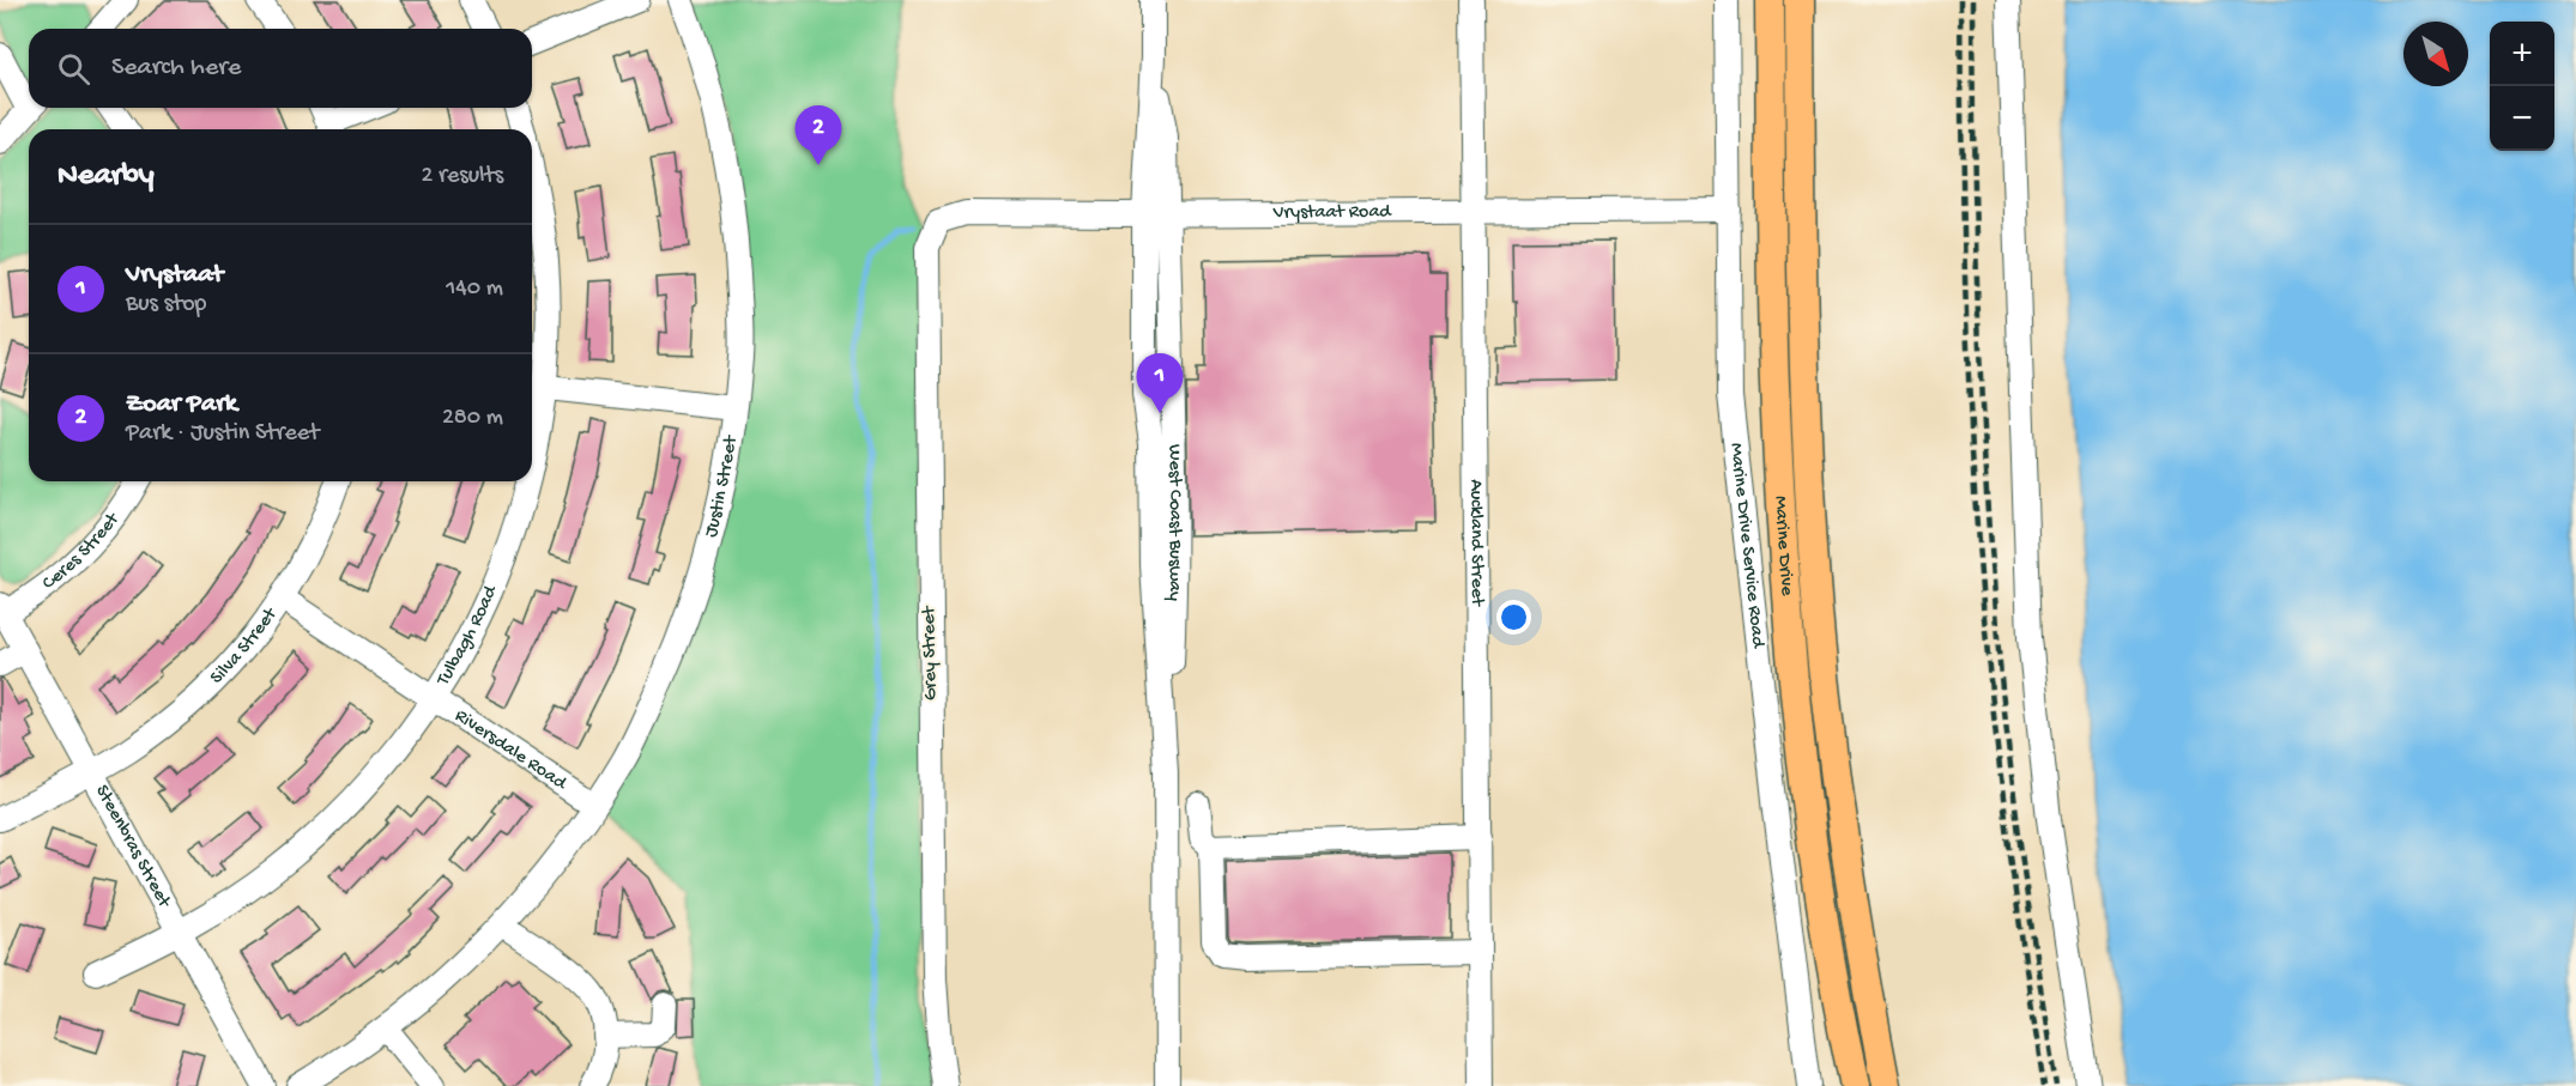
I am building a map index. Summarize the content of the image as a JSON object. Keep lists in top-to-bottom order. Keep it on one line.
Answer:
{"streets":{"main road":["Marine Drive"],"street":["Vrystaat Road","Justin Street","West Coast Busway","Auckland Street","Marine Drive Service Road","Ceres Street","Tulbagh Road","Silva Street","Grey Street","Riversdale Road","Steenbras Street"]},"crossings":[["Vrystaat Road","West Coast Busway"],["Vrystaat Road","Auckland Street"],["Vrystaat Road","Marine Drive Service Road"],["Vrystaat Road","Grey Street"],["Justin Street","Riversdale Road"],["Ceres Street","Steenbras Street"],["Tulbagh Road","Riversdale Road"],["Tulbagh Road","Steenbras Street"],["Silva Street","Riversdale Road"],["Silva Street","Steenbras Street"]],"north":"bottom right","page":{"map_buttons":["+","−"],"search":"Search here","pins":["2","1"],"heading":["Nearby","2 results"],"list":[{"mark":"1","name":"Vrystaat","note":"Bus stop","value":"140 m"},{"mark":"2","name":"Zoar Park","note":"Park · Justin Street","value":"280 m"}]}}
